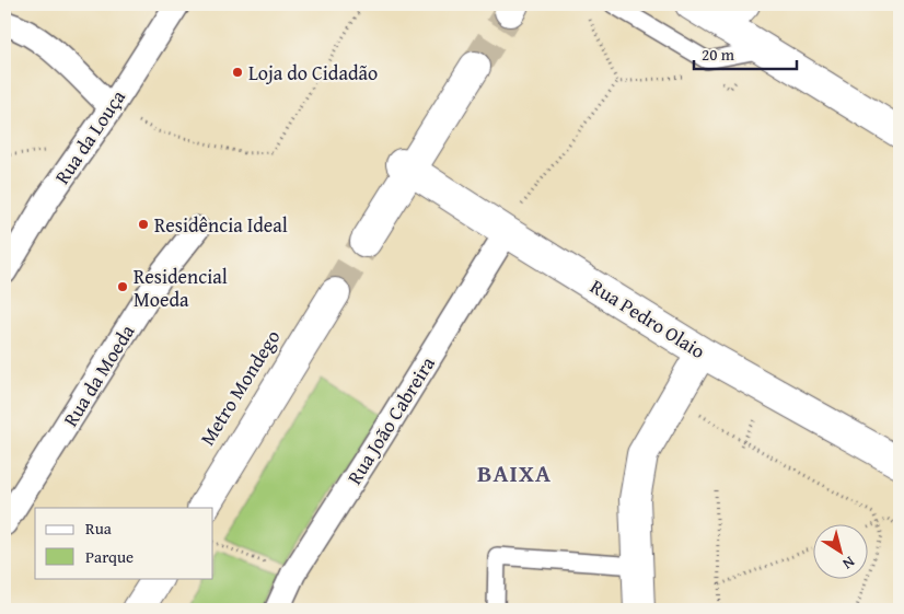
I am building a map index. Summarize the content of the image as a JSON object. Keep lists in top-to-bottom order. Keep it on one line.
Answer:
{"streets":{"street":["Rua da Louça","Rua Pedro Olaio","Rua da Moeda","Rua João Cabreira"],"lane":["Metro Mondego"]},"crossings":[["Rua Pedro Olaio","Rua João Cabreira"]],"districts":["BAIXA"],"places":["Loja do Cidadão","Residência Ideal","Residencial Moeda"],"legend":["Rua","Parque"],"scale_bar":"20 m","north":"bottom right"}
